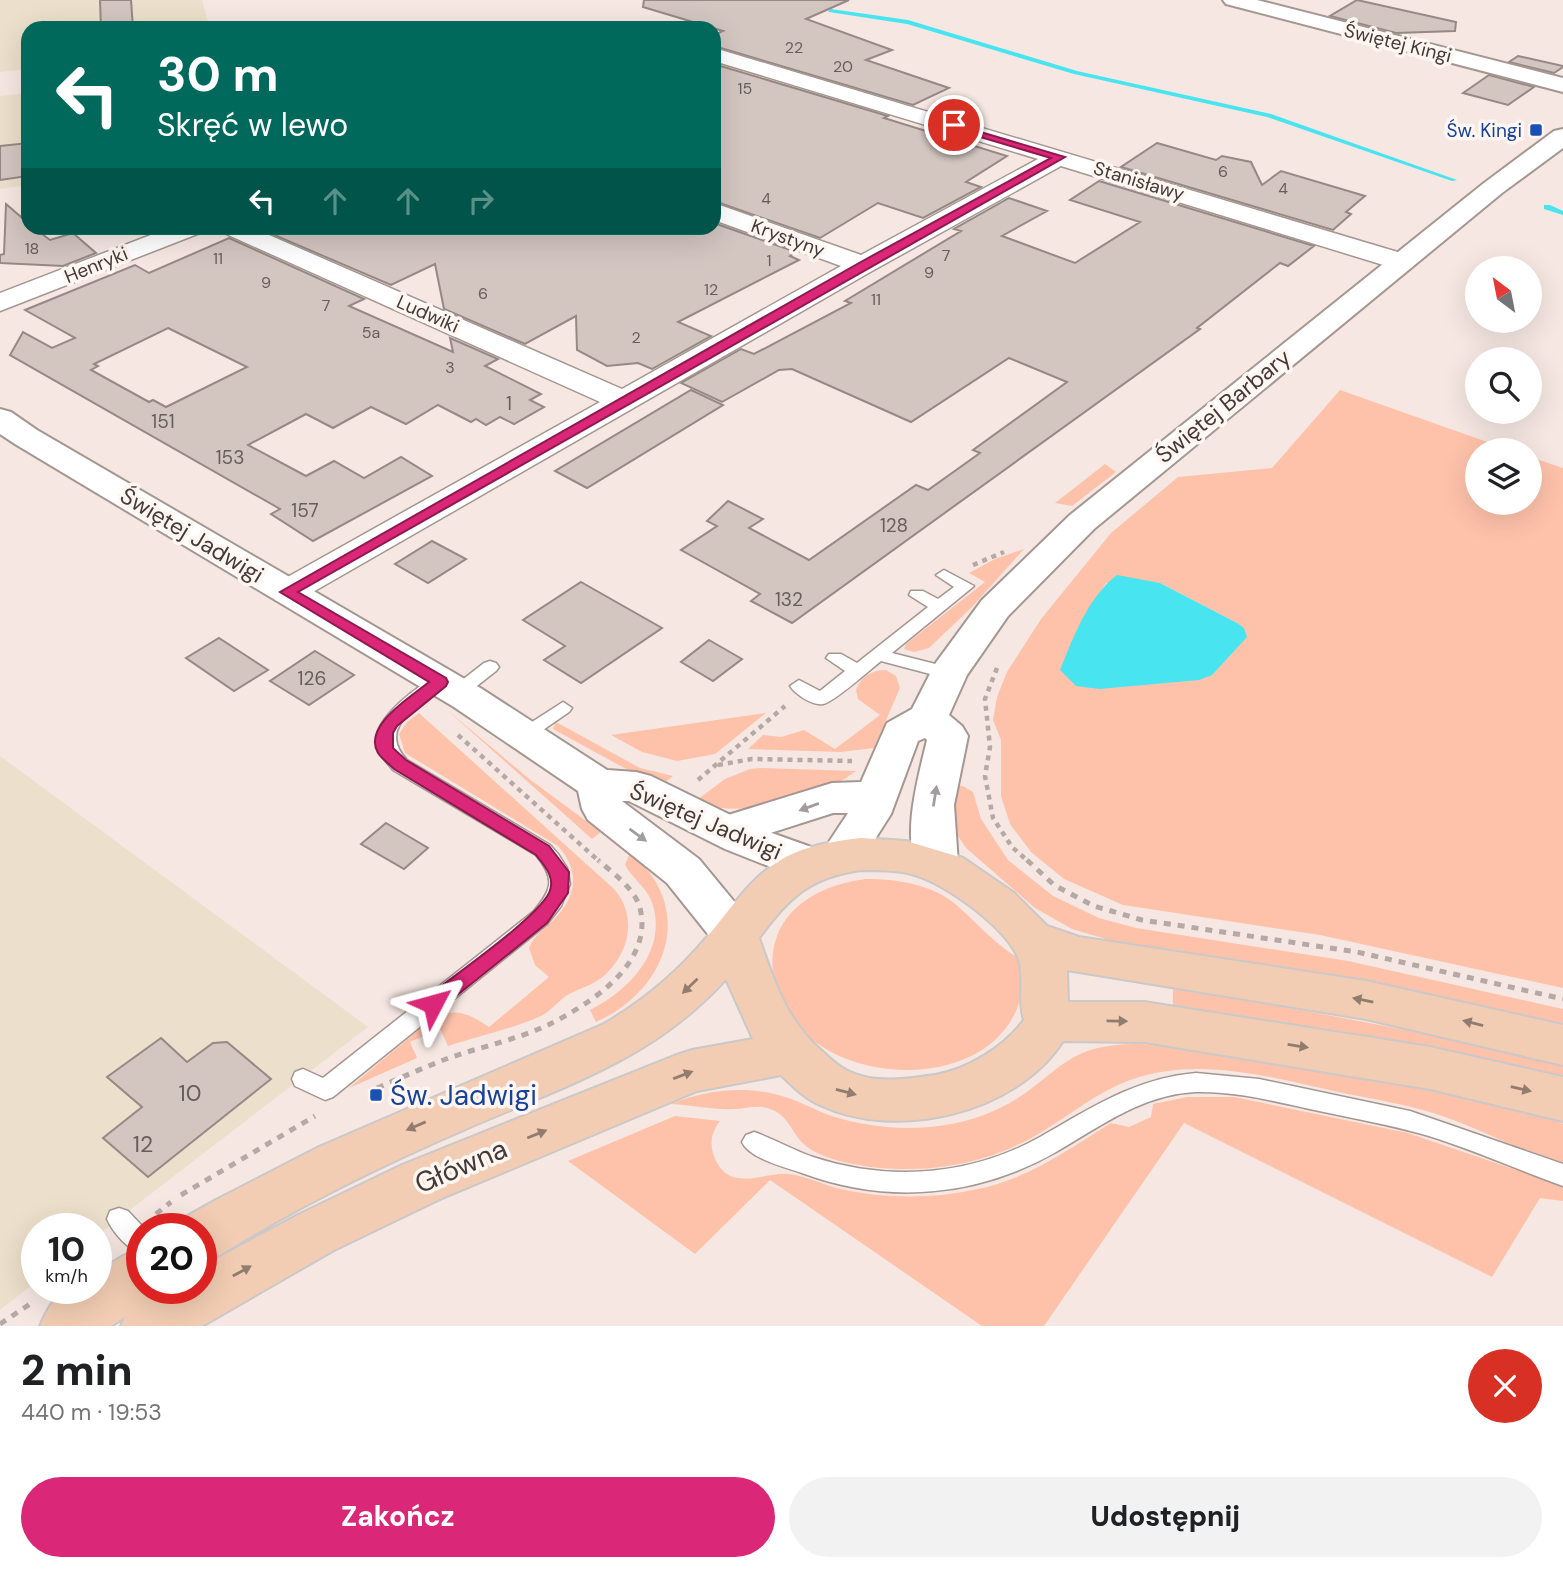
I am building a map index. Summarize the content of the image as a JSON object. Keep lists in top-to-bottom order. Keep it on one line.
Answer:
{"streets":{"main road":["Główna"],"street":["Świętej Kingi","Stanisławy","Krystyny","Henryki","Ludwiki","Świętej Barbary","Świętej Jadwigi"]},"crossings":[["Stanisławy","Świętej Barbary"]],"places":{"transit":["Św. Kingi","Św. Jadwigi"]},"house_numbers":["22","20","15","6","4","4","18","7","11","1","9","9","12","6","11","7","5a","2","3","1","151","153","157","128","132","126","10","12"],"north":"top left","page":{"turn":["30 m","Skręć w lewo"],"speed":"10 km/h","limit":"20","heading":["2 min","440 m · 19:53"],"buttons":["Zakończ","Udostępnij"]}}
